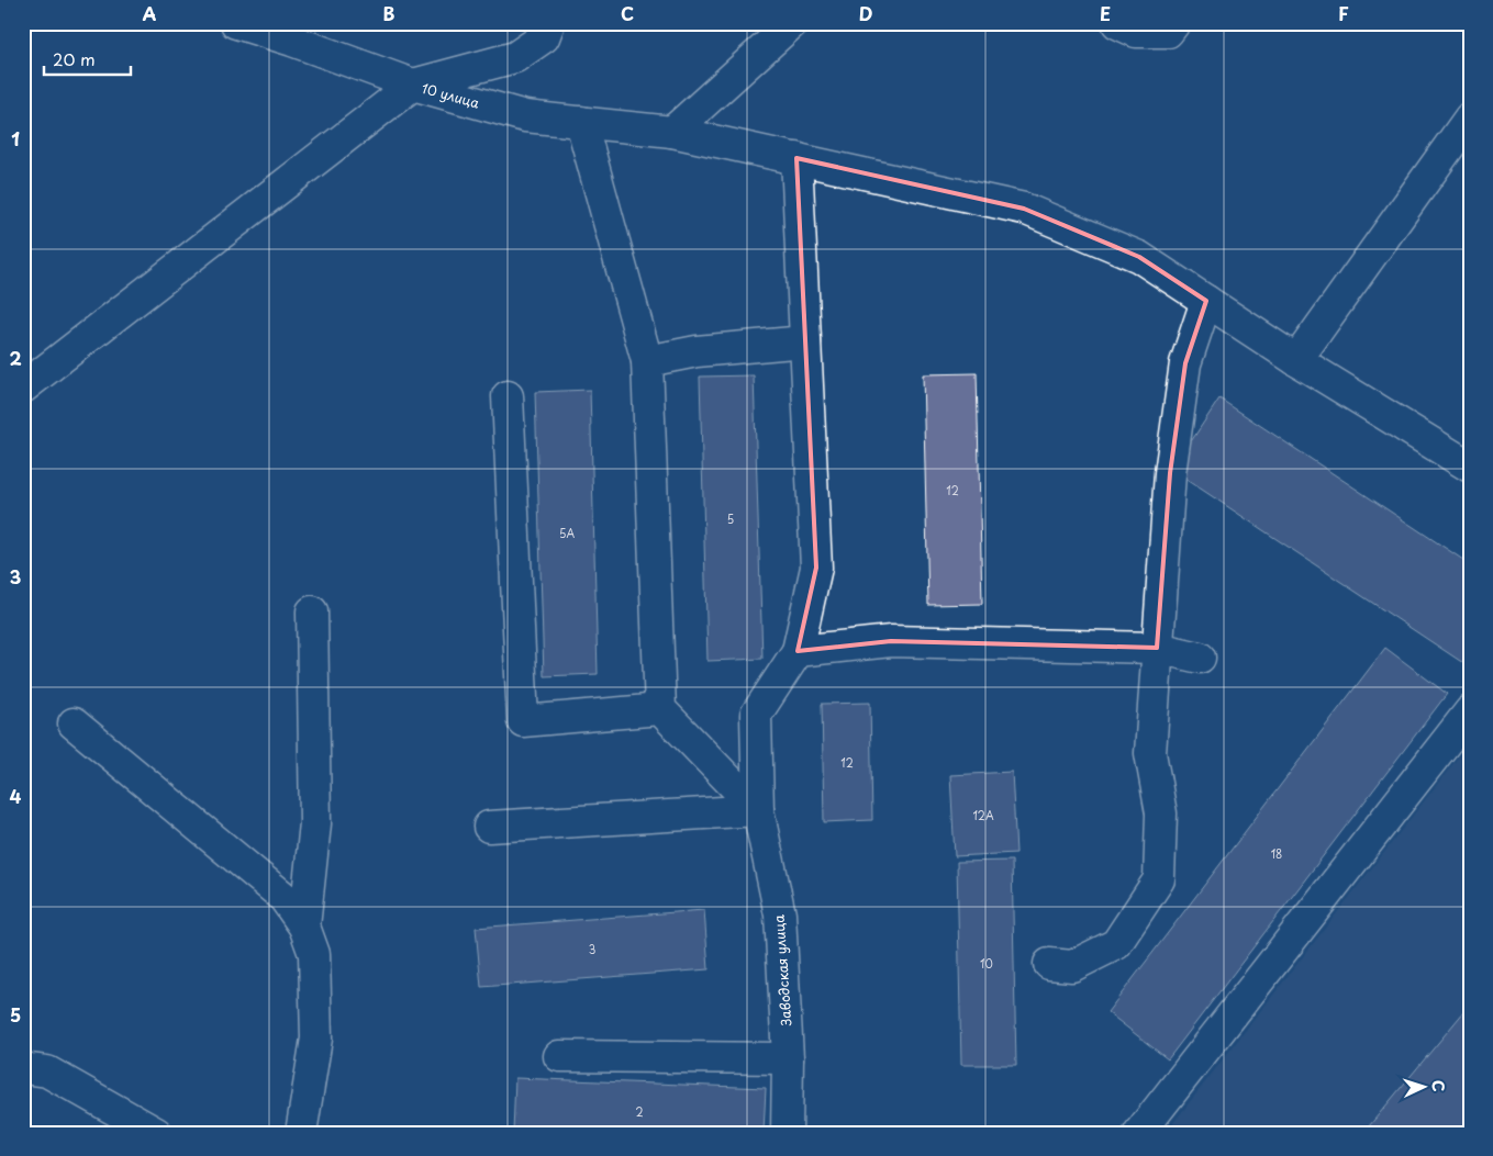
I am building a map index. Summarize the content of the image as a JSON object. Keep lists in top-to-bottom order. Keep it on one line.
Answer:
{"streets":{"street":["10 улица","Заводская улица"]},"house_numbers":["12","5","5А","12","12А","18","3","10","2"],"scale_bar":"20 m","north":"right","grid":{"columns":["A","B","C","D","E","F"],"rows":["1","2","3","4","5"]}}
